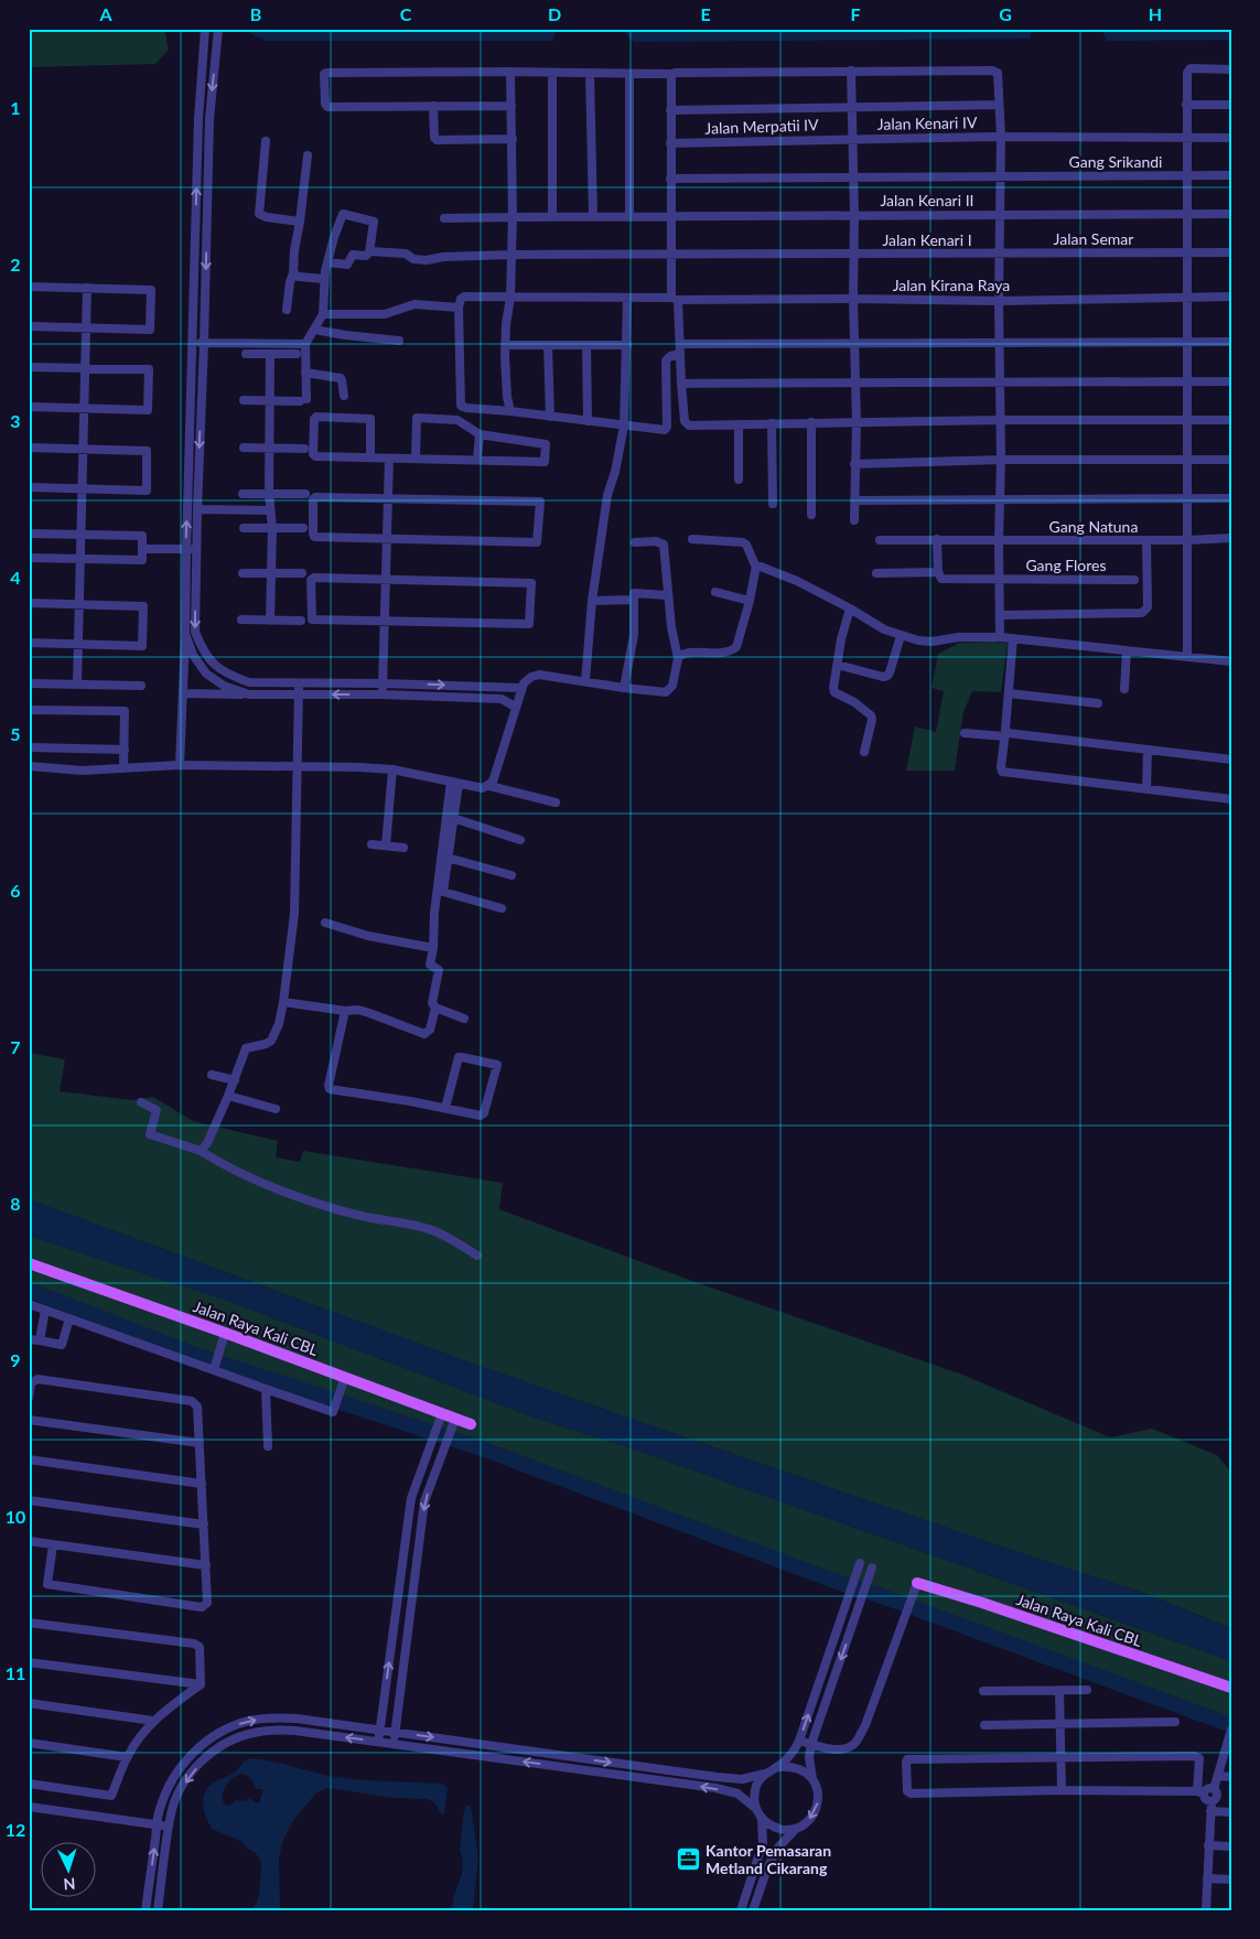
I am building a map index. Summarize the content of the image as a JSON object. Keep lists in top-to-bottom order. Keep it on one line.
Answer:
{"streets":{"main road":["Jalan Raya Kali CBL"],"street":["Jalan Kenari IV","Jalan Merpatii IV","Gang Srikandi","Jalan Kenari II","Jalan Semar","Jalan Kenari I","Jalan Kirana Raya","Gang Natuna","Gang Flores"]},"crossings":[["Jalan Kenari IV","Jalan Merpatii IV"],["Jalan Semar","Jalan Kenari I"]],"places":{"office":["Kantor Pemasaran Metland Cikarang"]},"north":"bottom","grid":{"columns":["A","B","C","D","E","F","G","H"],"rows":["1","2","3","4","5","6","7","8","9","10","11","12"]}}
